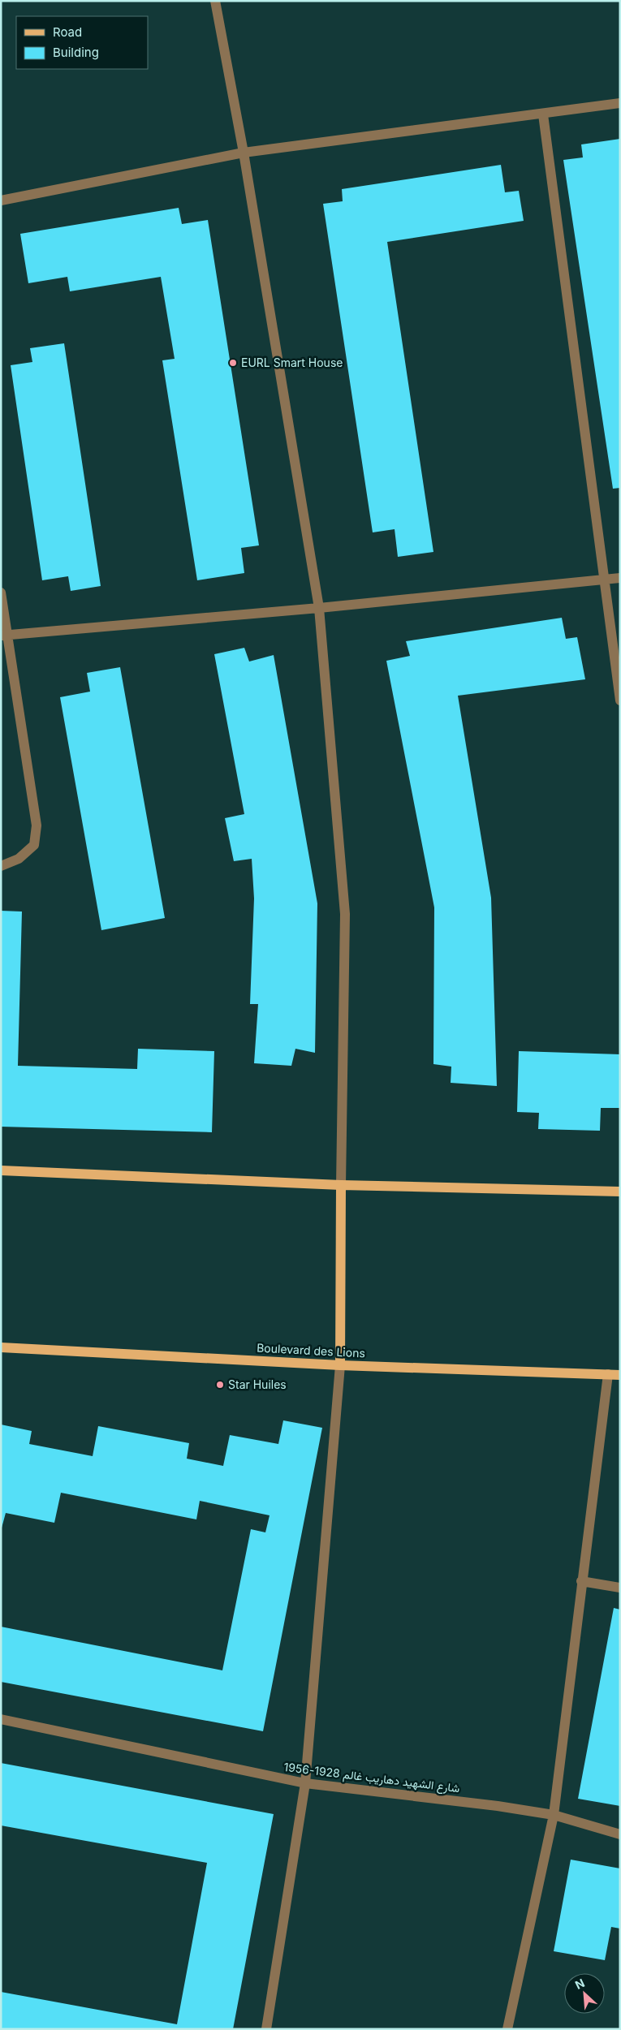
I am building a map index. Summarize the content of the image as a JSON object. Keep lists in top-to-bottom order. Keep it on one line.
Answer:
{"streets":{"main road":["Boulevard des Lions"],"street":["شارع الشهيد دهاريب غالم 1928-1956"]},"places":["EURL Smart House","Star Huiles"],"legend":["Road","Building"],"north":"top left"}
